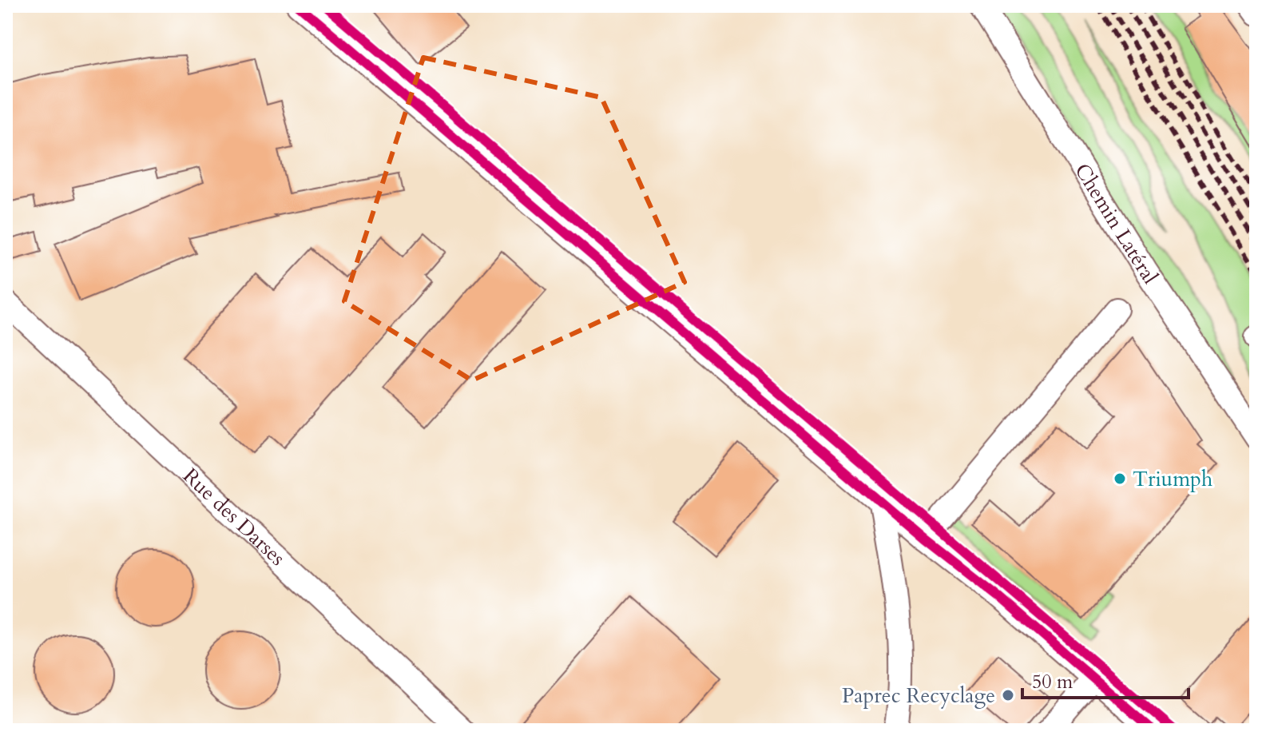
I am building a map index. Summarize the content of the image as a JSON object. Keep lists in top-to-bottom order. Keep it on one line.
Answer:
{"streets":{"street":["Chemin Latéral","Rue des Darses"]},"places":["Triumph","Paprec Recyclage"],"scale_bar":"50 m"}
